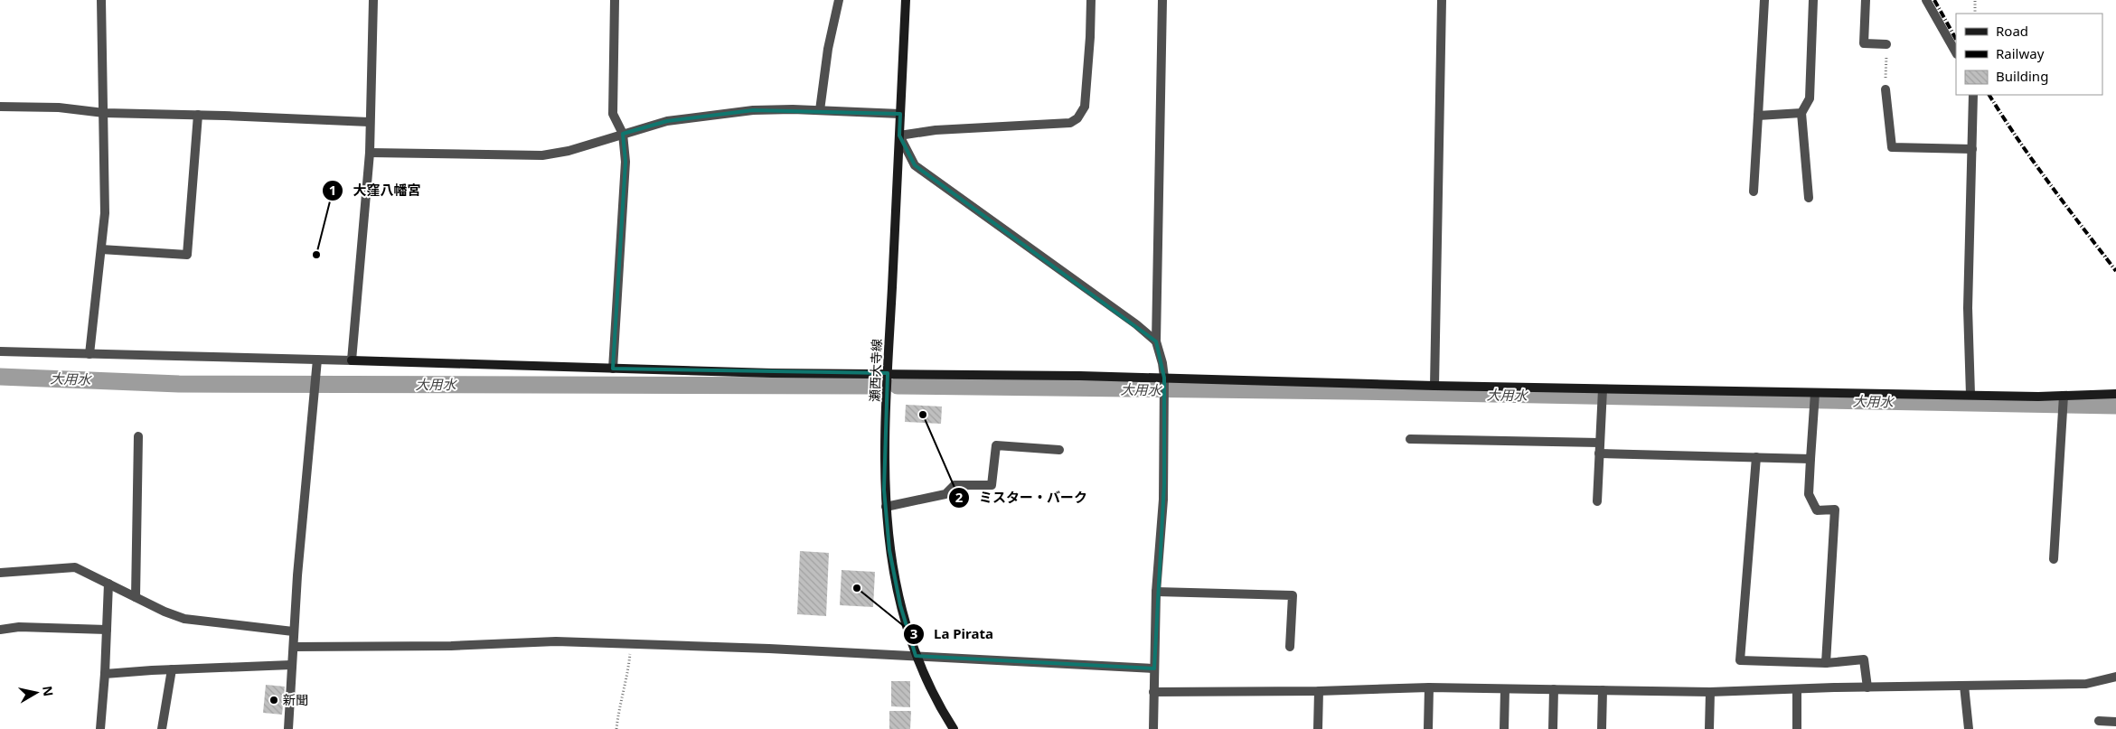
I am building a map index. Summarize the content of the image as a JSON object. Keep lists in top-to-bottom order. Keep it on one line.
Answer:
{"streets":{"street":["瀬西大寺線"]},"water":["大用水"],"places":["大窪八幡宮","ミスター・バーク","La Pirata","新聞"],"legend":["Road","Railway","Building"],"north":"right"}
